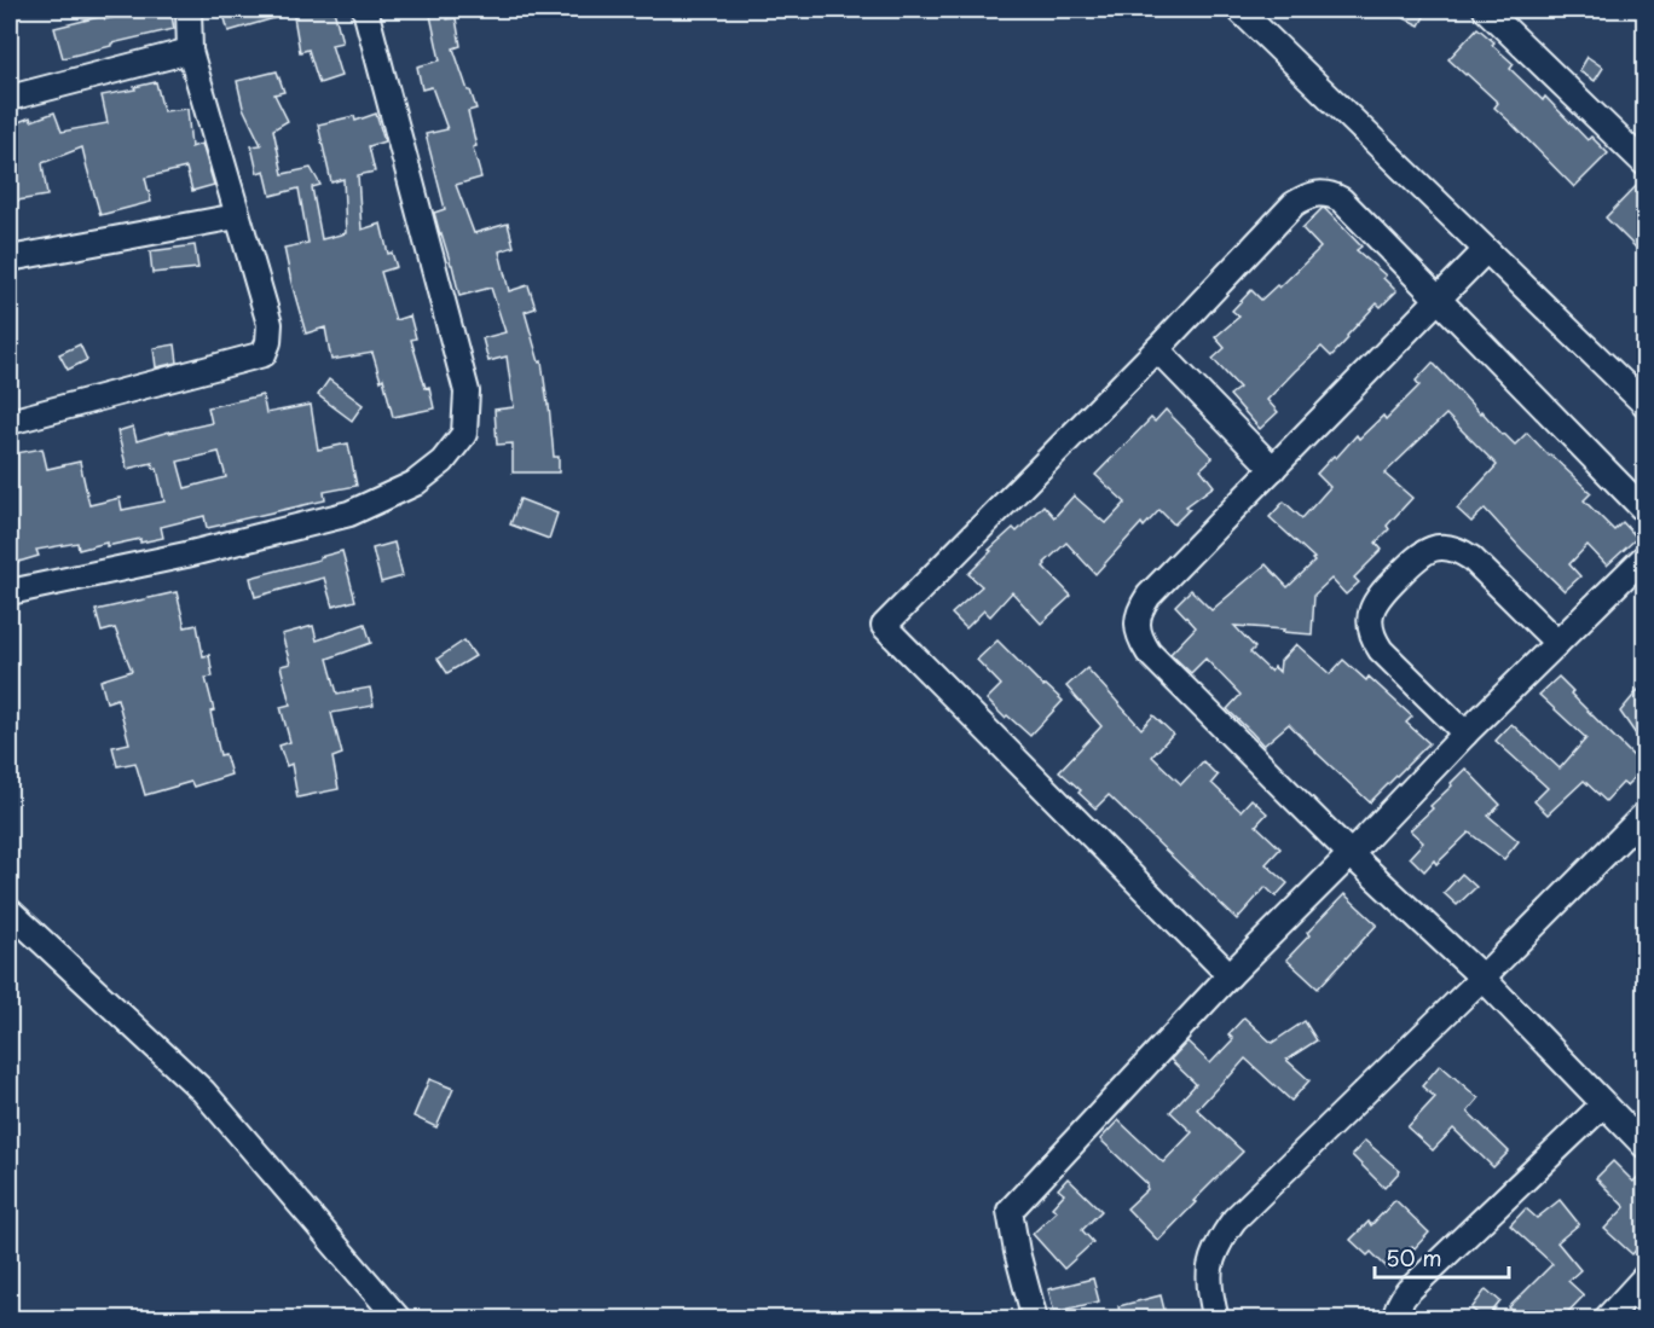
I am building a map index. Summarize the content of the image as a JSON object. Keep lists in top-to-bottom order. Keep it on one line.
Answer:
{"scale_bar":"50 m"}
